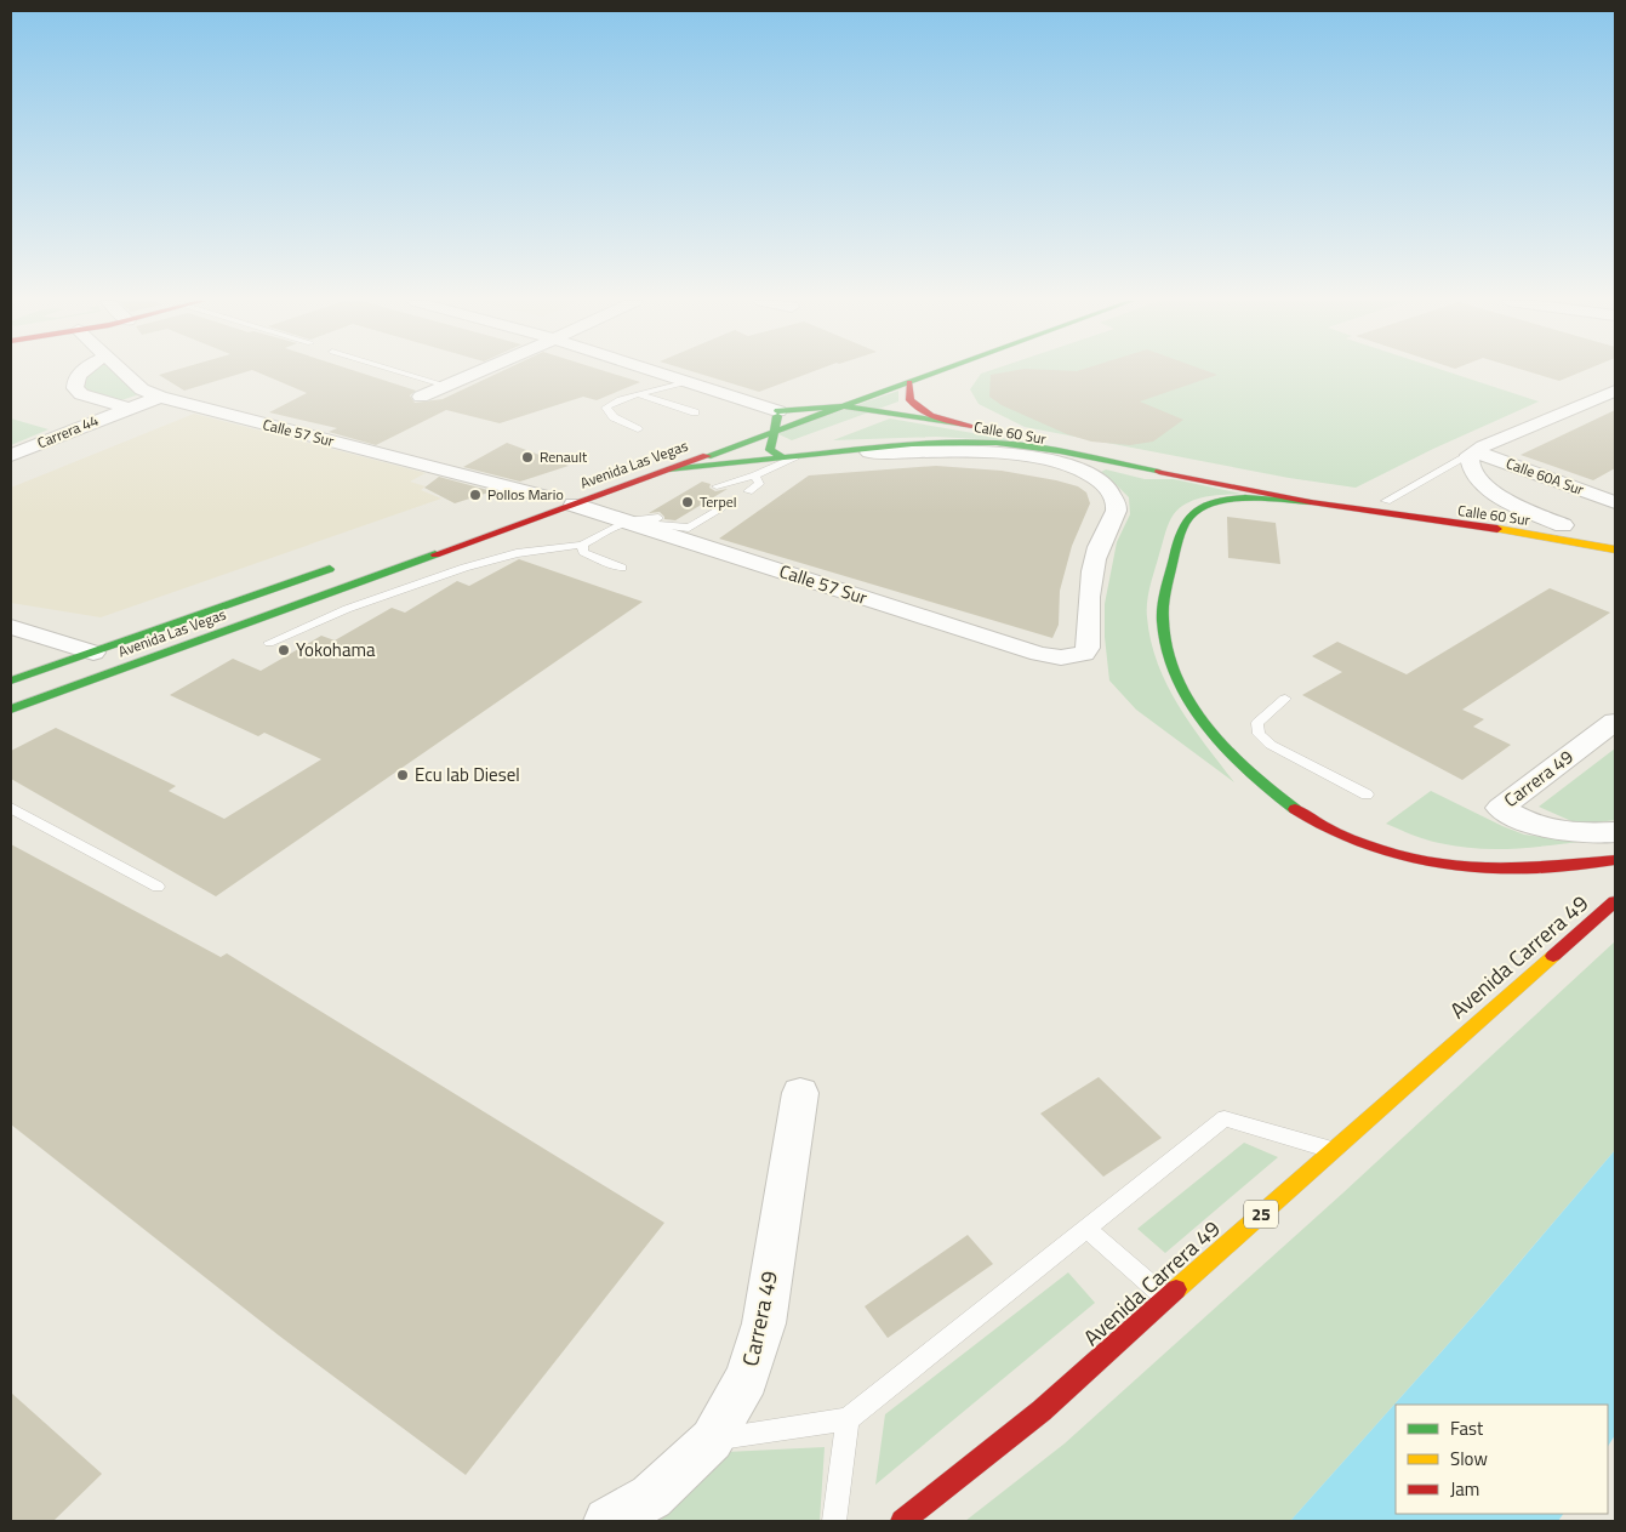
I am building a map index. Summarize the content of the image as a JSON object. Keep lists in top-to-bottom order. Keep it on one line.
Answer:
{"streets":{"main road":["Calle 60 Sur","Avenida Las Vegas","Avenida Carrera 49","25"],"street":["Carrera 44","Calle 57 Sur","Calle 60A Sur","Carrera 49"]},"crossings":[["Carrera 44","Calle 57 Sur"],["Calle 57 Sur","Calle 60 Sur"],["Calle 57 Sur","Avenida Las Vegas"],["Calle 60 Sur","Avenida Las Vegas"]],"places":["Renault","Pollos Mario","Terpel","Yokohama","Ecu lab Diesel"],"legend":["Fast","Slow","Jam"]}
